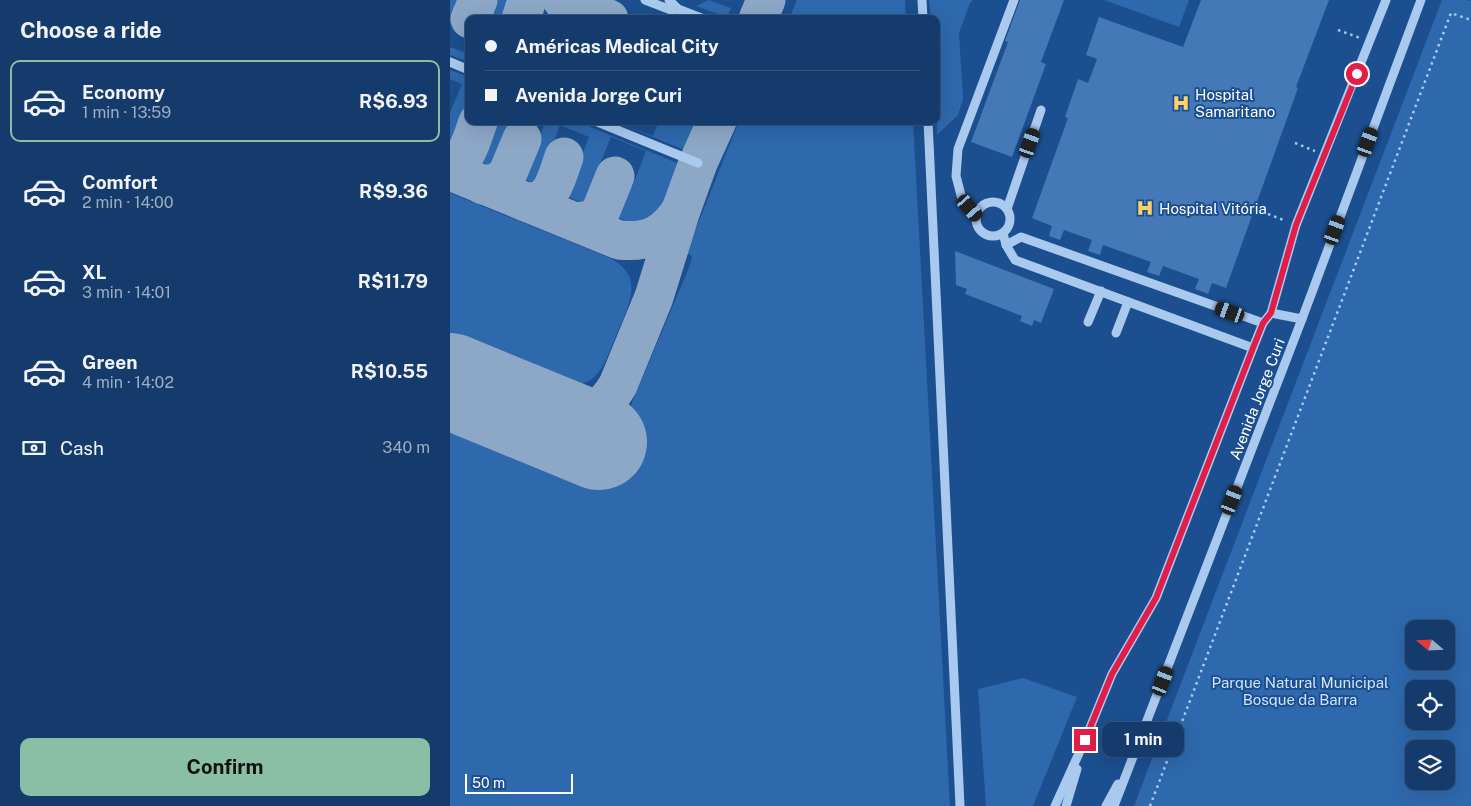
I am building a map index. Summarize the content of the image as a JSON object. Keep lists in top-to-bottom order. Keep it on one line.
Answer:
{"streets":{"street":["Avenida Jorge Curi"]},"parks":["Parque Natural Municipal Bosque da Barra"],"places":{"hospital":["Hospital Samaritano","Hospital Vitória"]},"scale_bar":"50 m","north":"left","page":{"heading":"Choose a ride","banner":["Américas Medical City","Avenida Jorge Curi"],"list":[{"name":"Economy","note":"1 min · 13:59","value":"R$6.93"},{"name":"Comfort","note":"2 min · 14:00","value":"R$9.36"},{"name":"XL","note":"3 min · 14:01","value":"R$11.79"},{"name":"Green","note":"4 min · 14:02","value":"R$10.55"}],"pay":["Cash","340 m"],"bubble":"1 min","buttons":"Confirm","scale":"50 m"}}
